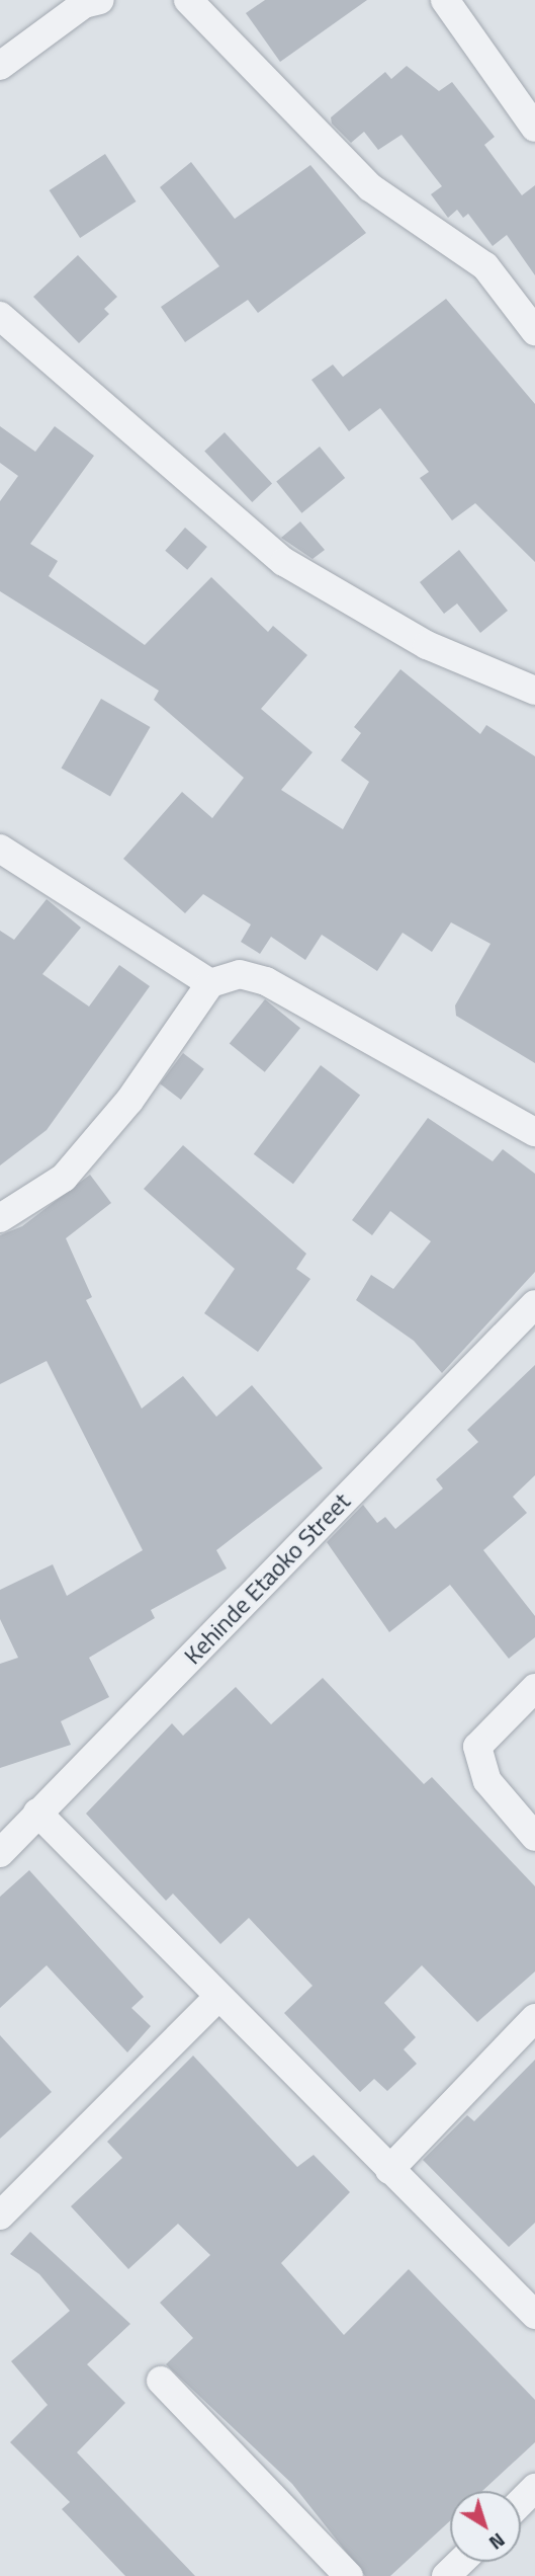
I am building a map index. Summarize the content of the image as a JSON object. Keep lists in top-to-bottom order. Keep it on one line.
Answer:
{"streets":{"street":["Kehinde Etaoko Street"]},"north":"bottom right"}
